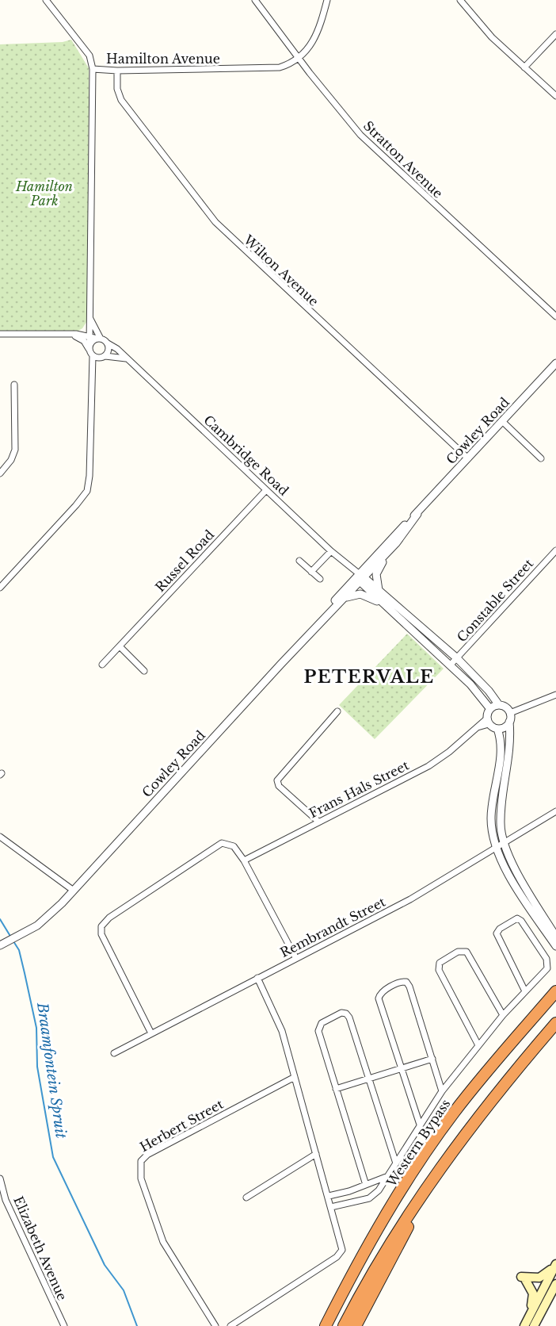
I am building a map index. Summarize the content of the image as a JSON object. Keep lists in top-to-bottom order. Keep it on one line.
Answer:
{"streets":{"highway":["Western Bypass"],"street":["Hamilton Avenue","Stratton Avenue","Wilton Avenue","Cowley Road","Cambridge Road","Russel Road","Constable Street","Frans Hals Street","Rembrandt Street","Herbert Street","Elizabeth Avenue"]},"crossings":[["Hamilton Avenue","Stratton Avenue"],["Hamilton Avenue","Wilton Avenue"],["Hamilton Avenue","Cambridge Road"],["Wilton Avenue","Cowley Road"],["Cowley Road","Cambridge Road"],["Cambridge Road","Russel Road"],["Cambridge Road","Constable Street"],["Cambridge Road","Frans Hals Street"]],"districts":["PETERVALE"],"water":["Braamfontein Spruit"],"parks":["Hamilton Park"]}
